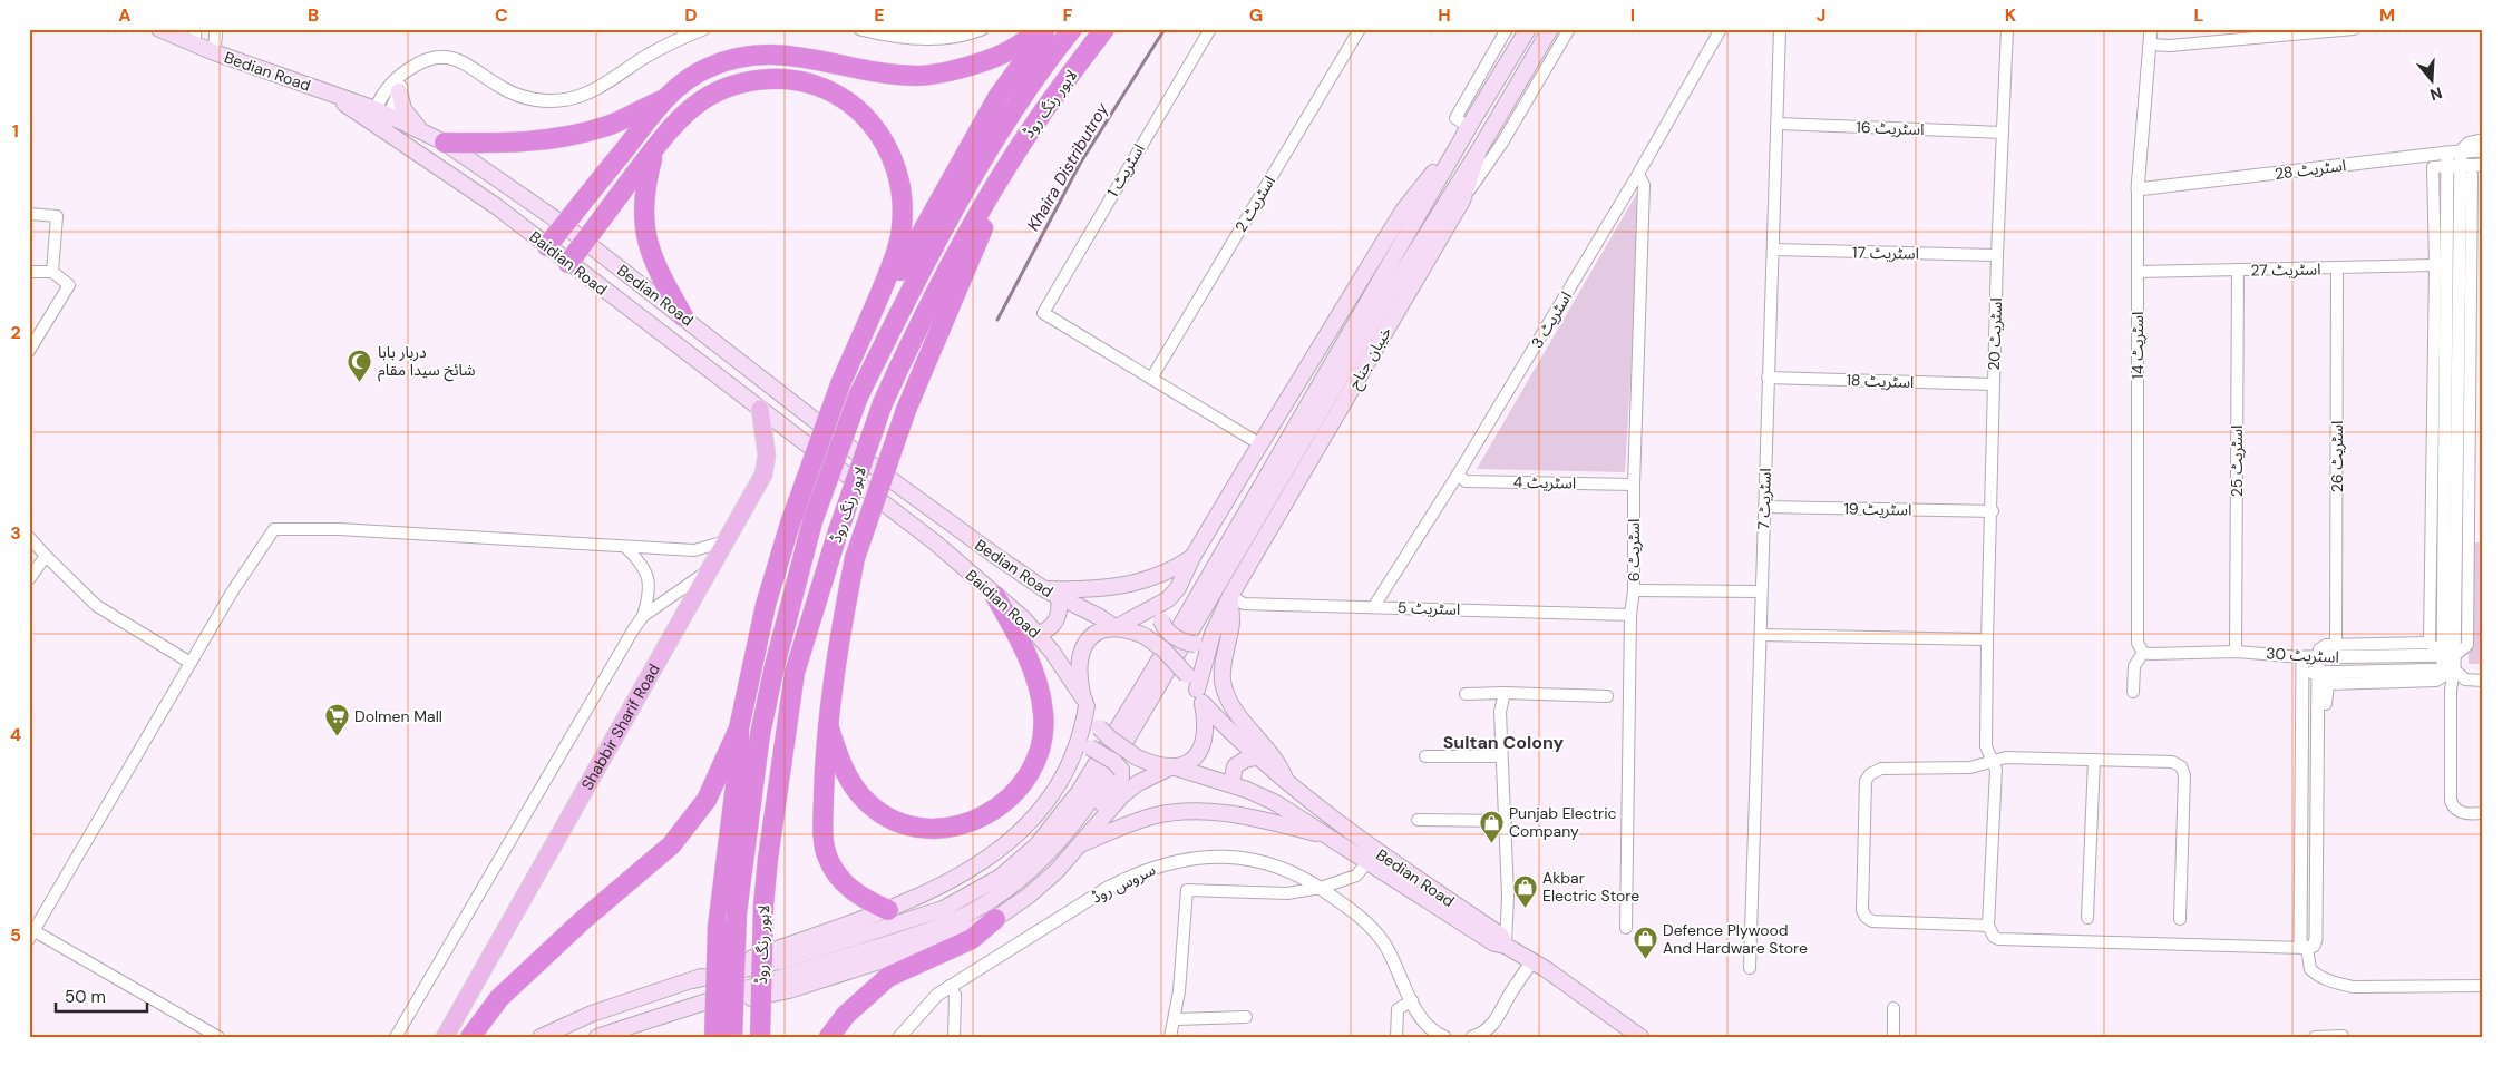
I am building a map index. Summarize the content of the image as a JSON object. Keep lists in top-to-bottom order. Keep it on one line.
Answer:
{"streets":{"highway":["لاہور رنگ روڈ"],"main road":["Bedian Road","Baidian Road","خیبان جناح","Shabbir Sharif Road"],"street":["اسٹریٹ 16","اسٹریٹ 28","اسٹریٹ 1","اسٹریٹ 2","اسٹریٹ 17","اسٹریٹ 27","اسٹریٹ 3","اسٹریٹ 20","اسٹریٹ 14","اسٹریٹ 18","اسٹریٹ 26","اسٹریٹ 25","اسٹریٹ 4","اسٹریٹ 7","اسٹریٹ 19","اسٹریٹ 6","اسٹریٹ 5","اسٹریٹ 30","سروس روڈ"]},"crossings":[["Bedian Road","Baidian Road"],["Bedian Road","خیبان جناح"],["اسٹریٹ 16","اسٹریٹ 20"],["اسٹریٹ 16","اسٹریٹ 7"],["اسٹریٹ 28","اسٹریٹ 14"],["اسٹریٹ 1","اسٹریٹ 2"],["اسٹریٹ 17","اسٹریٹ 20"],["اسٹریٹ 17","اسٹریٹ 7"],["Baidian Road","خیبان جناح"],["Baidian Road","Shabbir Sharif Road"],["اسٹریٹ 27","اسٹریٹ 14"],["اسٹریٹ 27","اسٹریٹ 26"],["اسٹریٹ 27","اسٹریٹ 25"],["اسٹریٹ 3","اسٹریٹ 4"],["اسٹریٹ 3","اسٹریٹ 6"],["اسٹریٹ 3","اسٹریٹ 5"],["اسٹریٹ 20","اسٹریٹ 18"],["اسٹریٹ 20","اسٹریٹ 19"],["اسٹریٹ 14","اسٹریٹ 30"],["خیبان جناح","اسٹریٹ 5"],["اسٹریٹ 18","اسٹریٹ 7"],["اسٹریٹ 25","اسٹریٹ 30"],["اسٹریٹ 4","اسٹریٹ 6"],["اسٹریٹ 7","اسٹریٹ 19"],["اسٹریٹ 6","اسٹریٹ 5"]],"districts":["Sultan Colony"],"water":["Khaira Distributroy"],"places":{"mosque":["دربار بابا شائخ سیدا مقام"],"supermarket":["Dolmen Mall"],"shop":["Punjab Electric Company","Akbar Electric Store","Defence Plywood And Hardware Store"]},"scale_bar":"50 m","north":"bottom","grid":{"columns":["A","B","C","D","E","F","G","H","I","J","K","L","M"],"rows":["1","2","3","4","5"]}}
